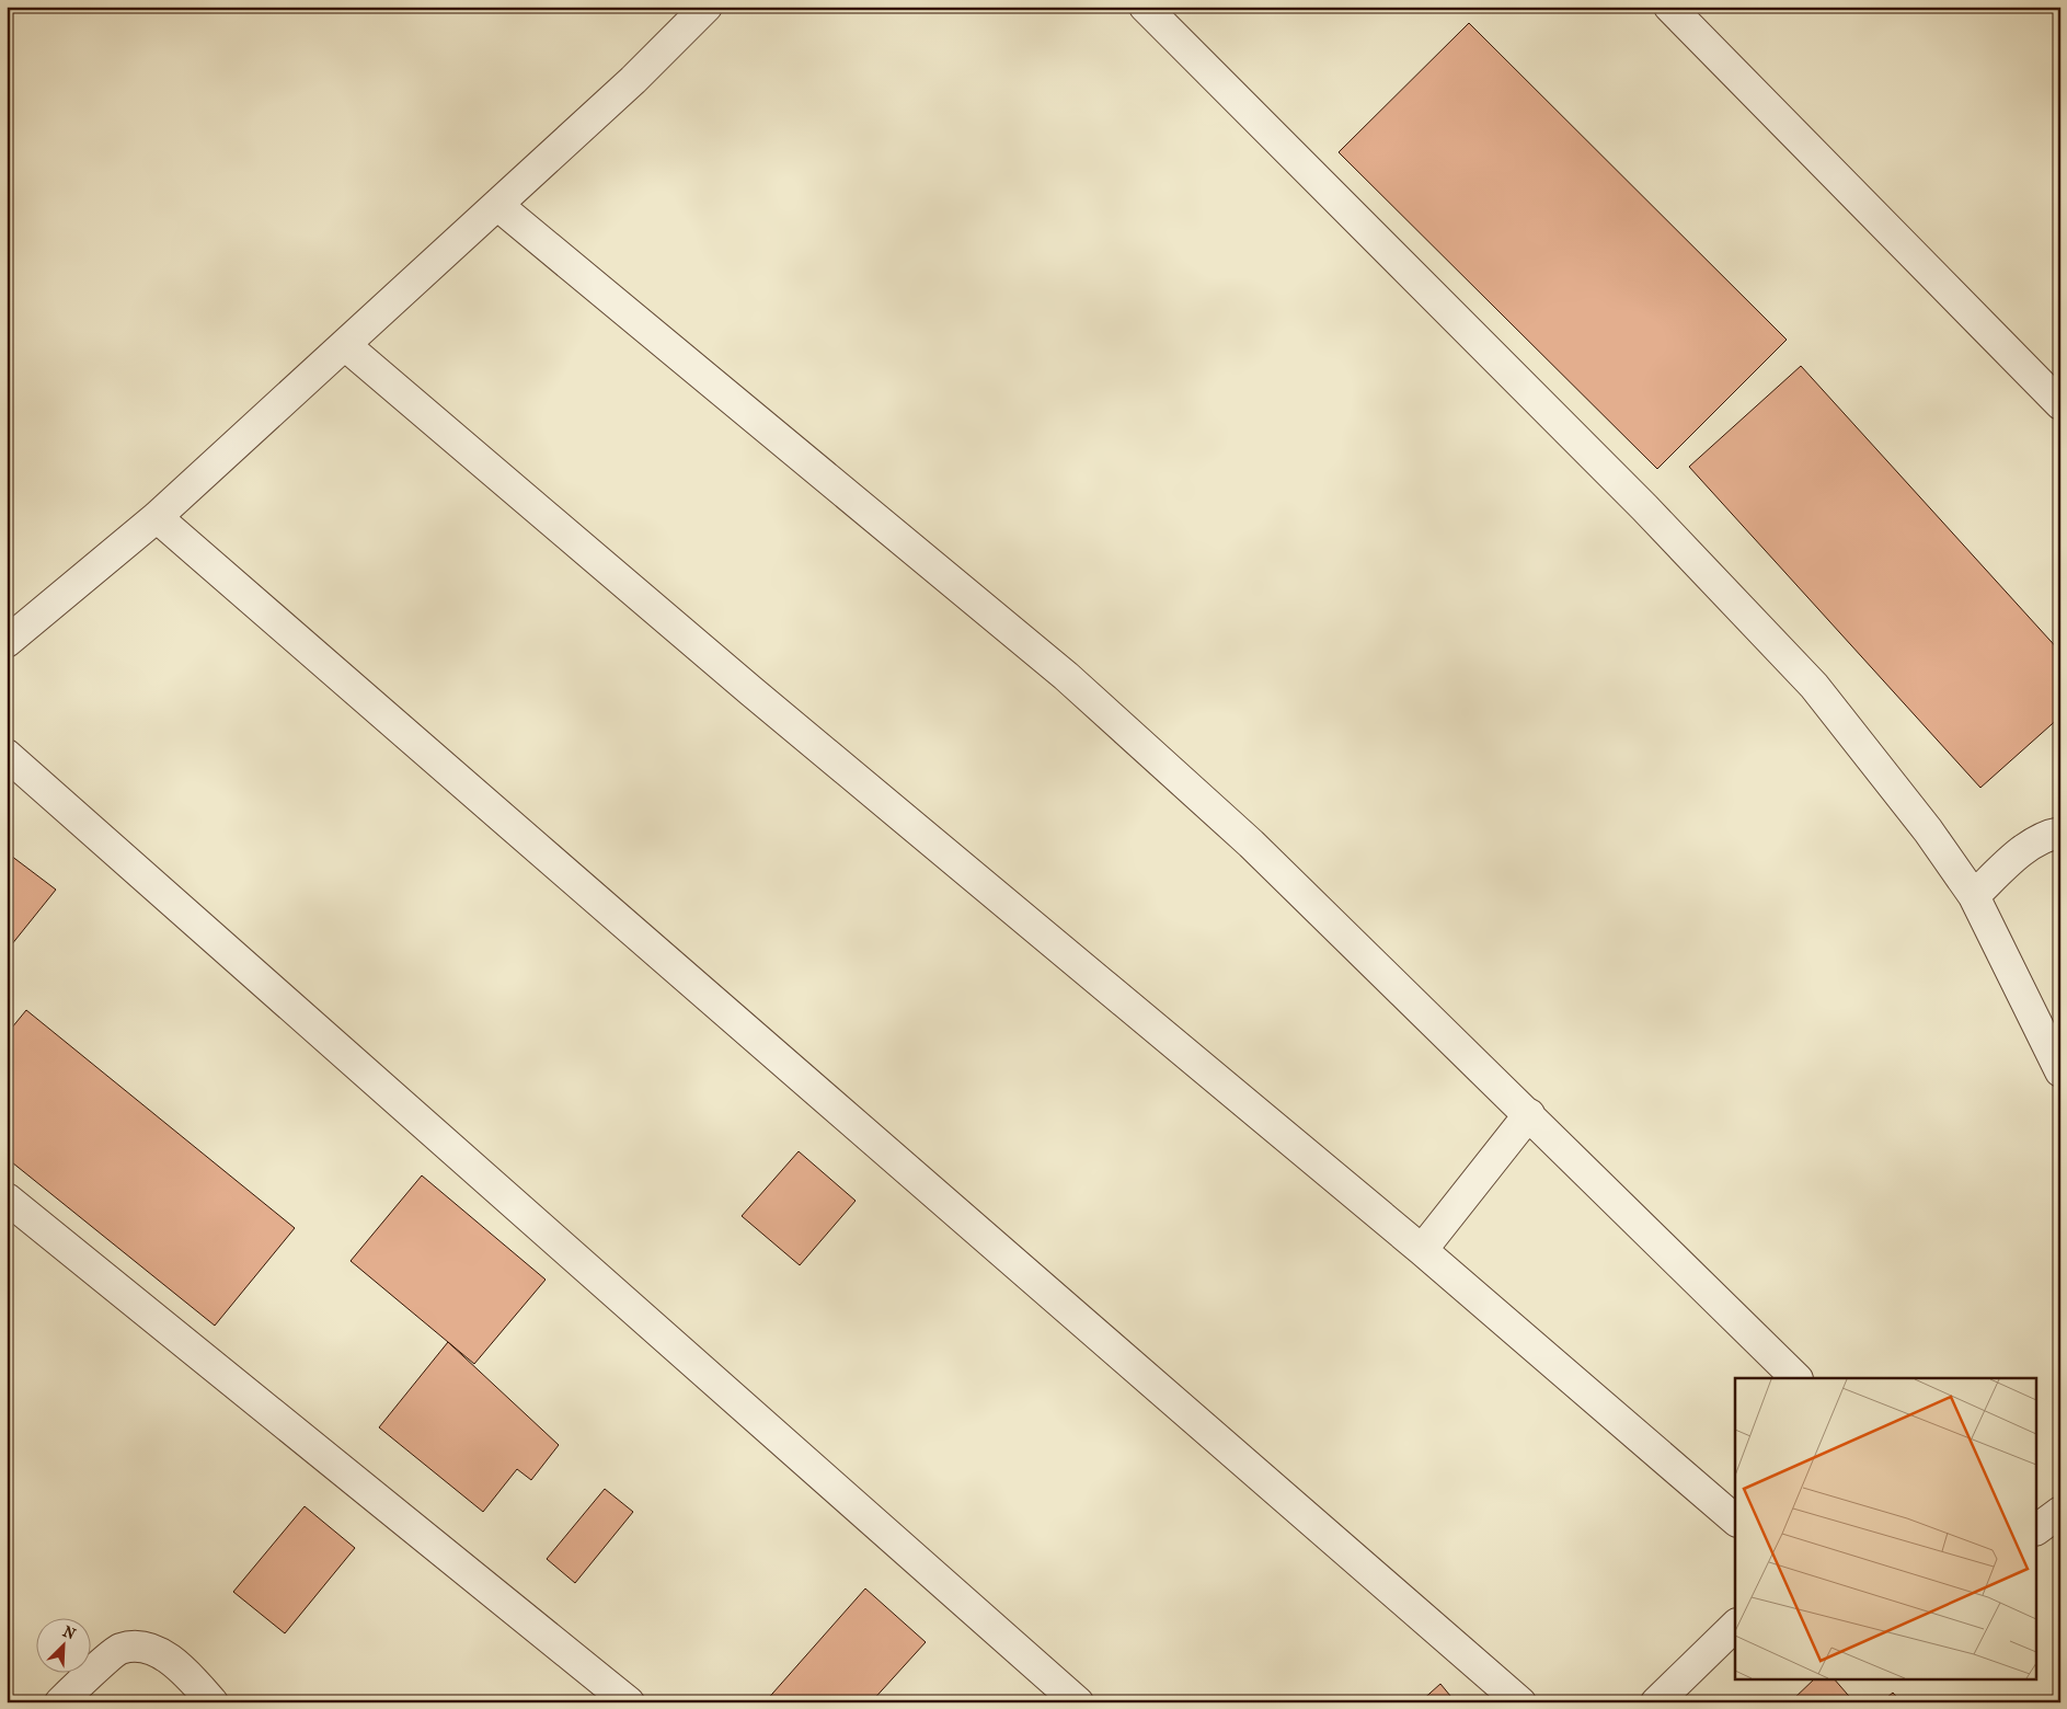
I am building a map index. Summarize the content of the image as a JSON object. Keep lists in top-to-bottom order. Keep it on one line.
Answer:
{"north":"top right"}
